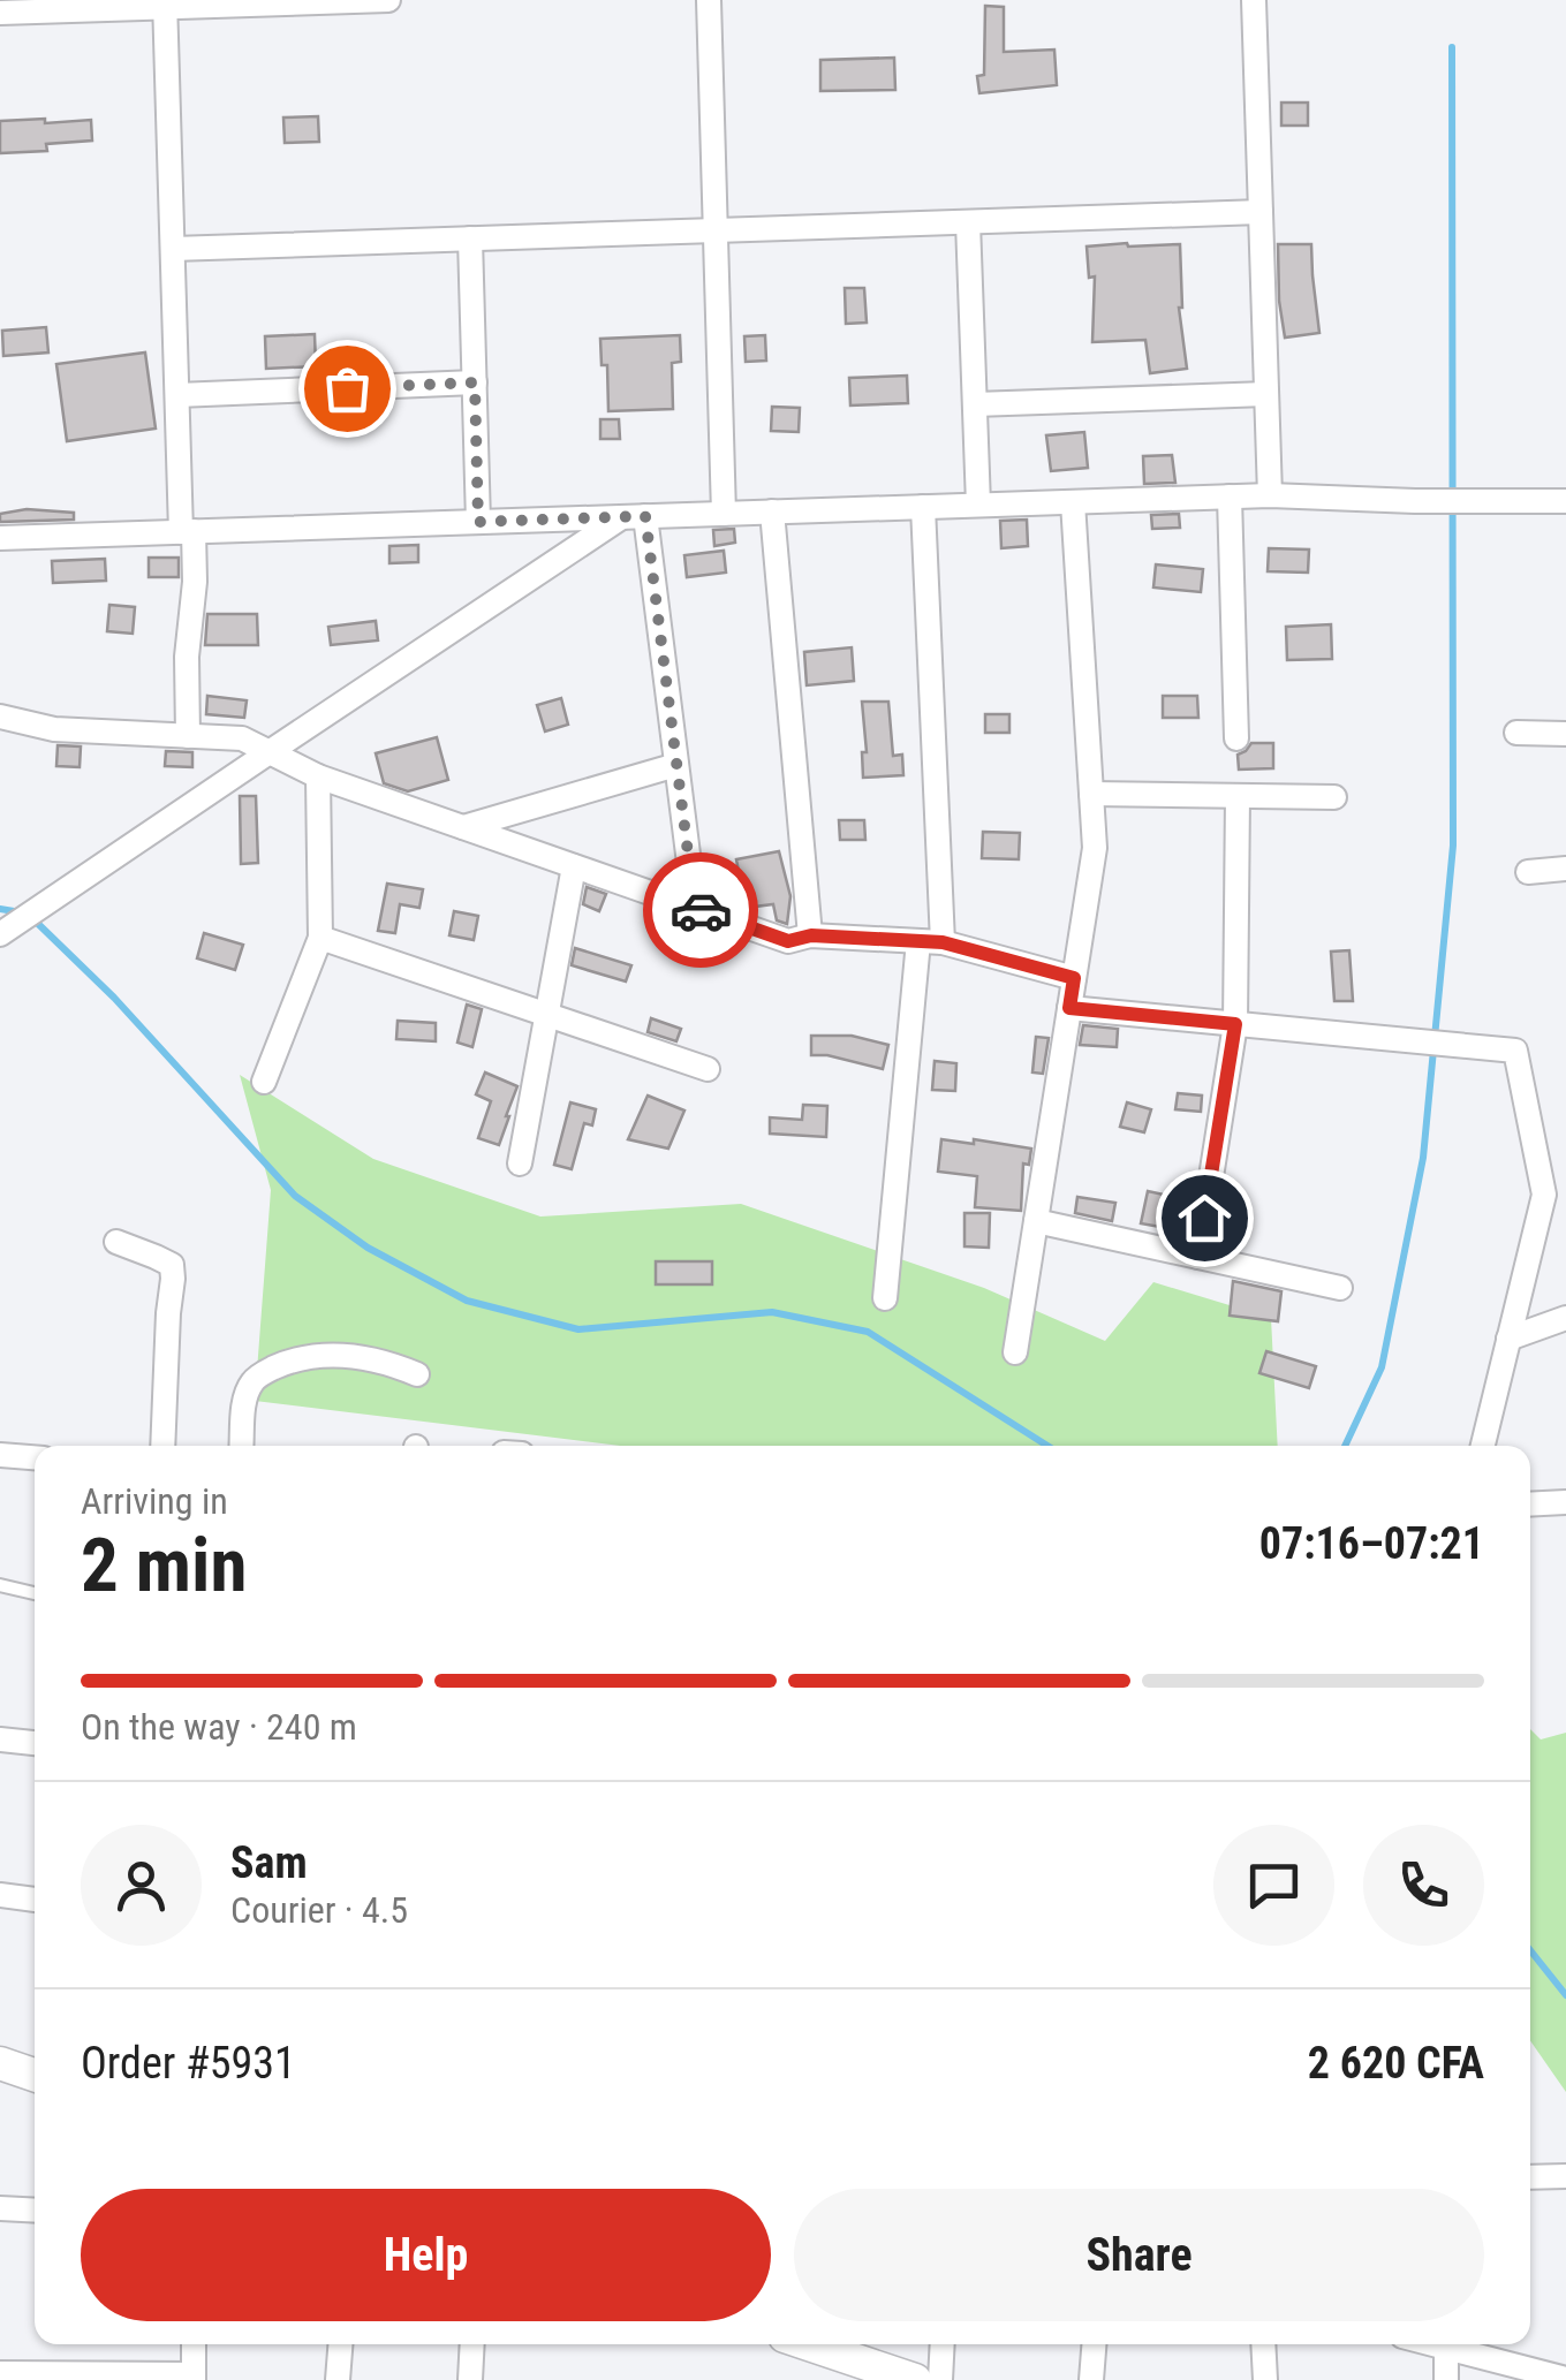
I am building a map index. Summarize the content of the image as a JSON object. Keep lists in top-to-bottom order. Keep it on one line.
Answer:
{"page":{"heading":["2 min","Arriving in","07:16–07:21"],"panel":["Sam","Courier · 4.5","Order #5931","2 620 CFA"],"bar":"On the way · 240 m","buttons":["Help","Share"]}}
